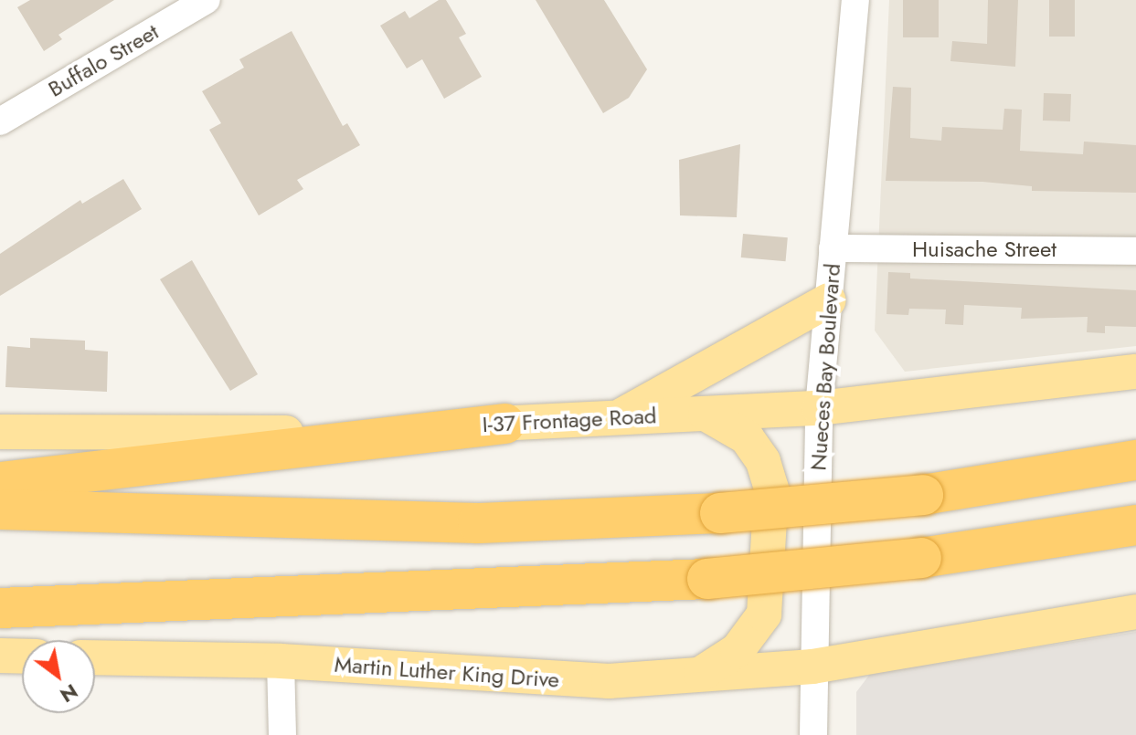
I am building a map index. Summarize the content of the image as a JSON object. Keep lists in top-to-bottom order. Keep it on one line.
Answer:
{"streets":{"main road":["I-37 Frontage Road","Martin Luther King Drive"],"street":["Buffalo Street","Huisache Street","Nueces Bay Boulevard"]},"crossings":[["Huisache Street","Nueces Bay Boulevard"],["Nueces Bay Boulevard","I-37 Frontage Road"],["Nueces Bay Boulevard","Martin Luther King Drive"]],"north":"bottom right"}
